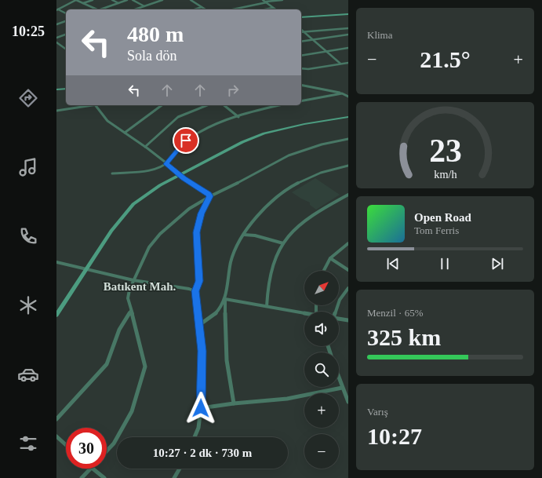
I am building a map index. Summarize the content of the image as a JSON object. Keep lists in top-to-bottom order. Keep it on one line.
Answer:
{"districts":["Batıkent Mah."],"north":"top right","page":{"tabs":"10:25","tile":["Klima",["Menzil · 65%","325 km"],["Varış","10:27"]],"turn":["480 m","Sola dön"],"heat":["−","21.5°","+"],"song":["Open Road","Tom Ferris"],"map_buttons":["+","−"],"limit":"30","trip":"10:27 · 2 dk · 730 m","gauge":["23","km/h"]}}
